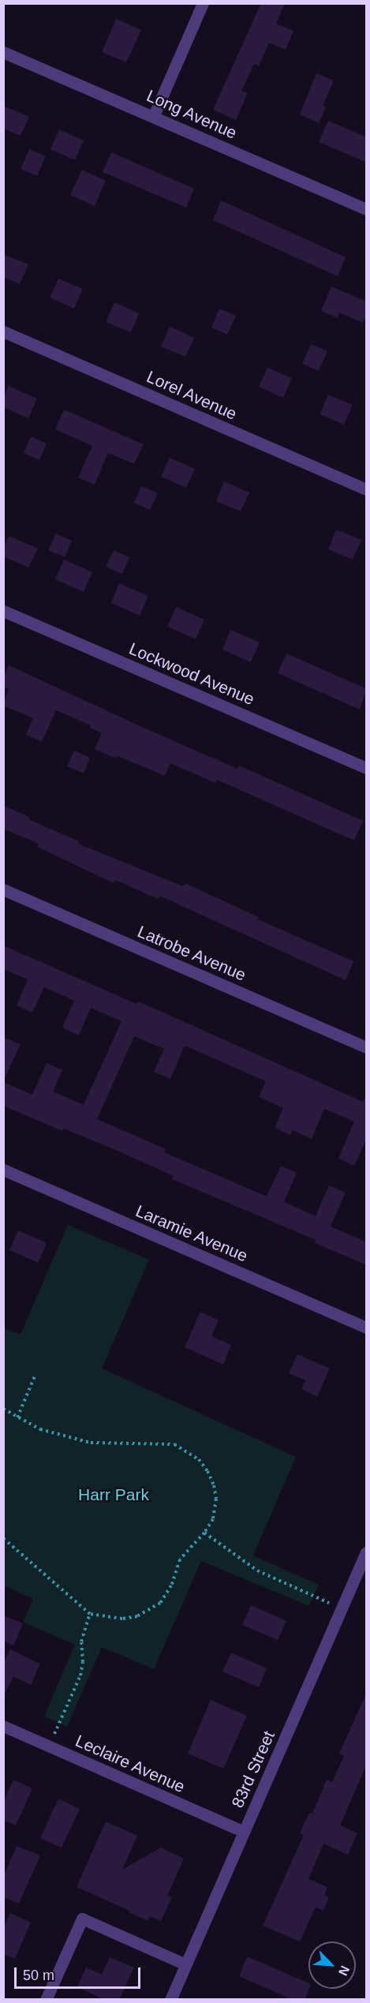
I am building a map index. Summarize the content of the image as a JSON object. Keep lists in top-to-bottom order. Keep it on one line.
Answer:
{"streets":{"street":["Long Avenue","Lorel Avenue","Lockwood Avenue","Latrobe Avenue","Laramie Avenue","Leclaire Avenue","83rd Street"]},"crossings":[["Leclaire Avenue","83rd Street"]],"parks":["Harr Park"],"scale_bar":"50 m","north":"bottom right"}
